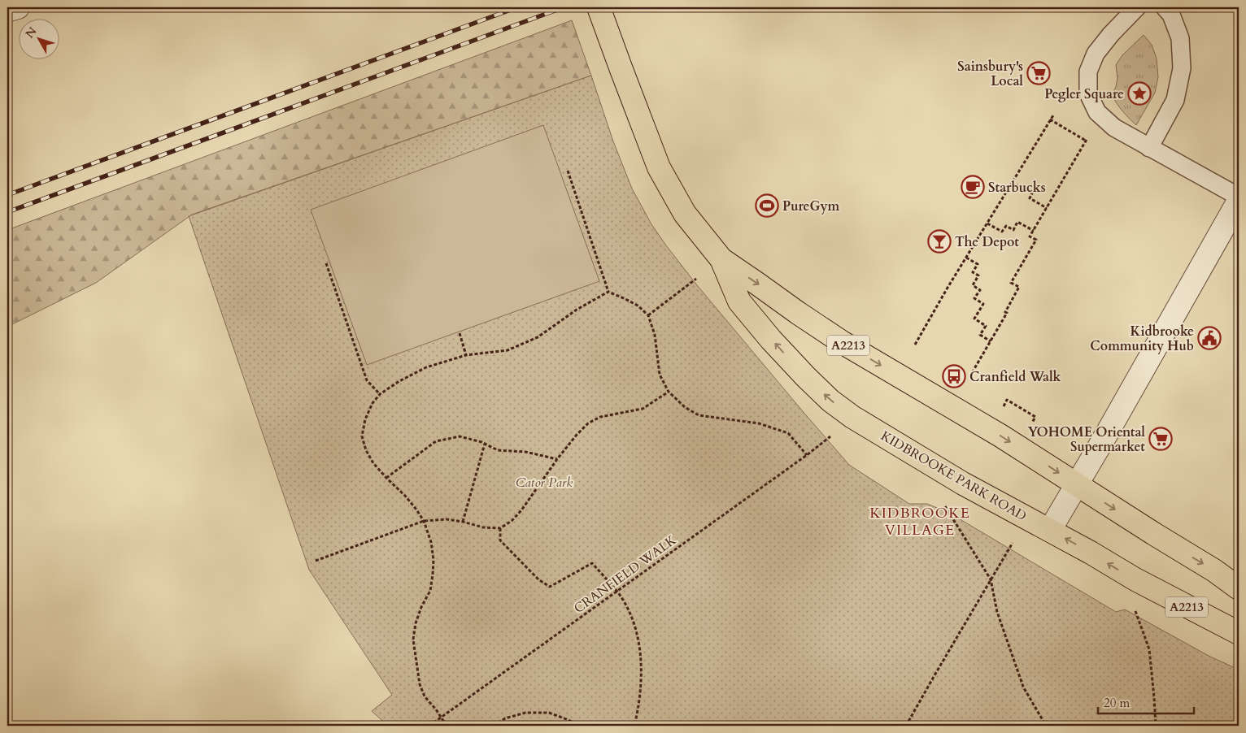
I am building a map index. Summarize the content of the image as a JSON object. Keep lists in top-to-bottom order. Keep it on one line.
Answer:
{"streets":{"highway":["A2213","KIDBROOKE PARK ROAD"],"path":["CRANFIELD WALK"]},"districts":["KIDBROOKE VILLAGE"],"parks":["Cator Park"],"places":{"supermarket":["Sainsbury's Local","YOHOME Oriental Supermarket"],"place":["Pegler Square"],"cafe":["Starbucks"],"sports":["PureGym"],"bar":["The Depot"],"public building":["Kidbrooke Community Hub"],"bus stop":["Cranfield Walk"]},"scale_bar":"20 m","north":"top left"}
